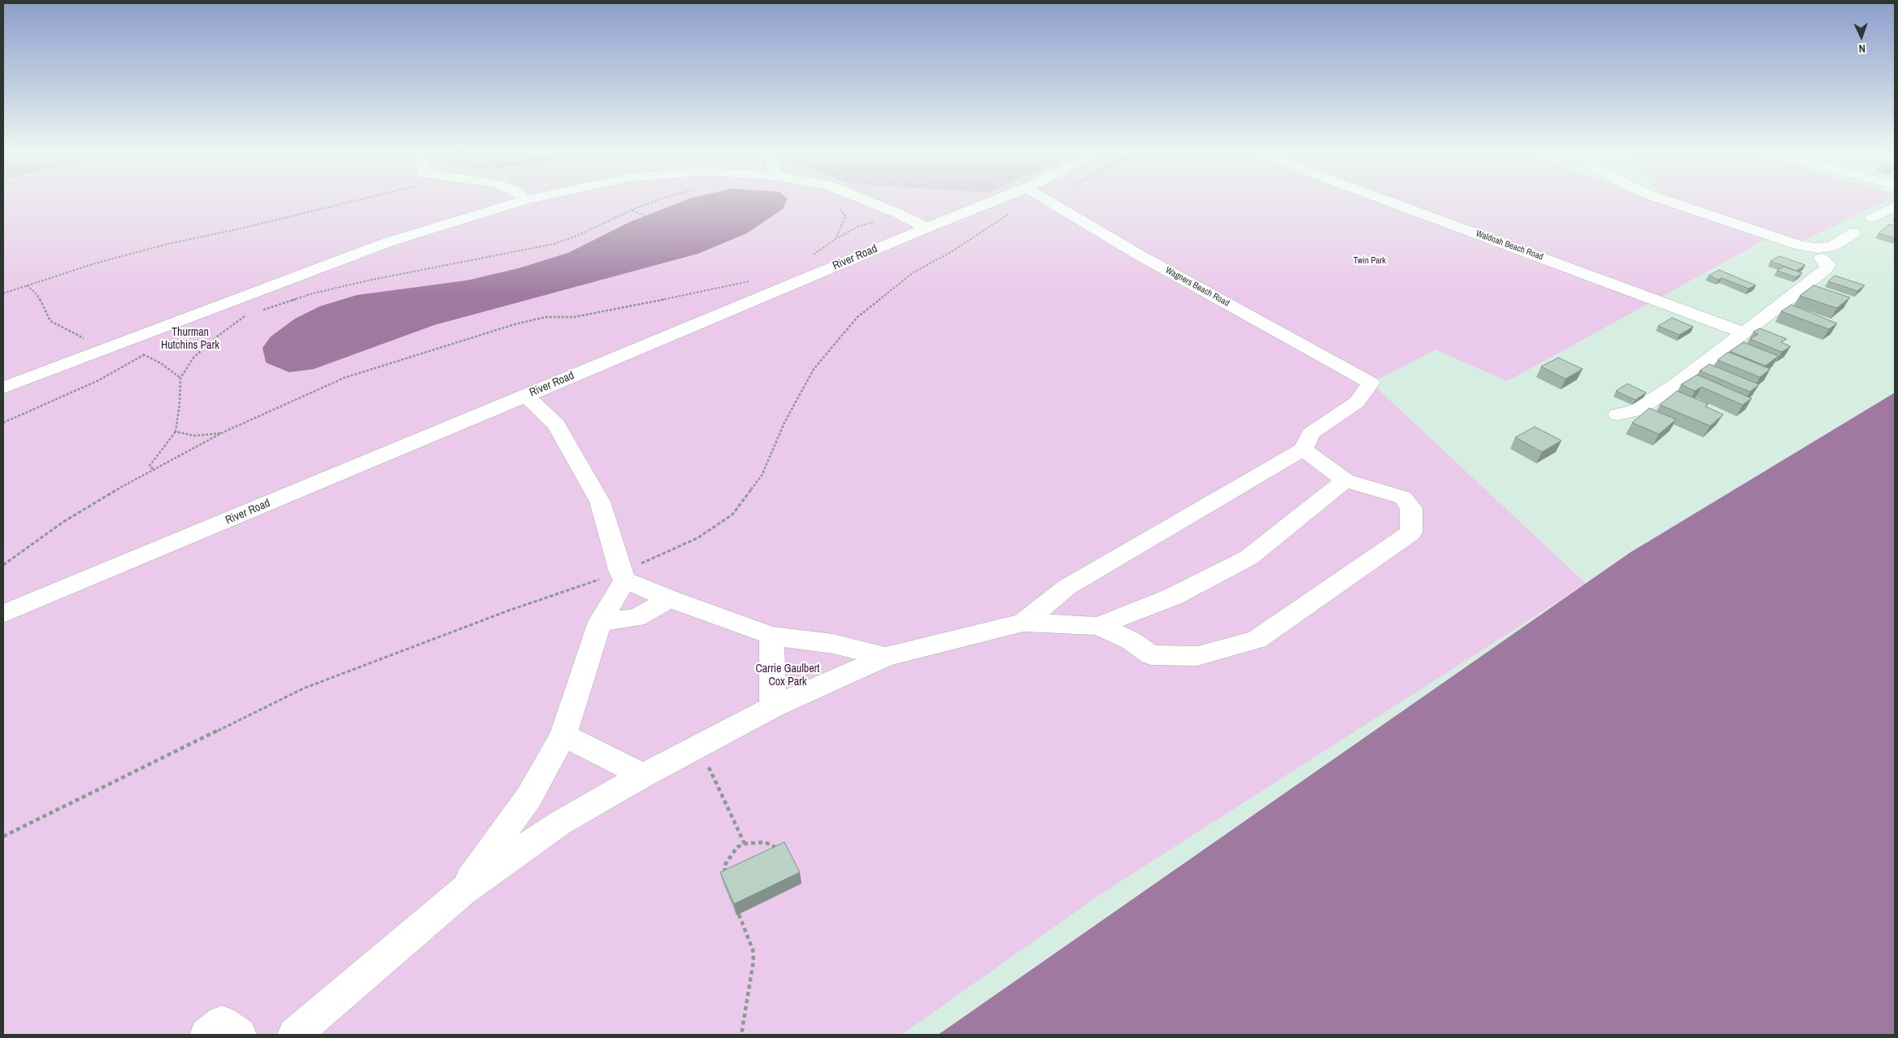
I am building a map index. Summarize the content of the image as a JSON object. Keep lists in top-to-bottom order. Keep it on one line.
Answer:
{"streets":{"street":["Waldoah Beach Road","River Road","Wagners Beach Road"]},"parks":["Twin Park","Thurman Hutchins Park","Carrie Gaulbert Cox Park"],"north":"bottom"}
